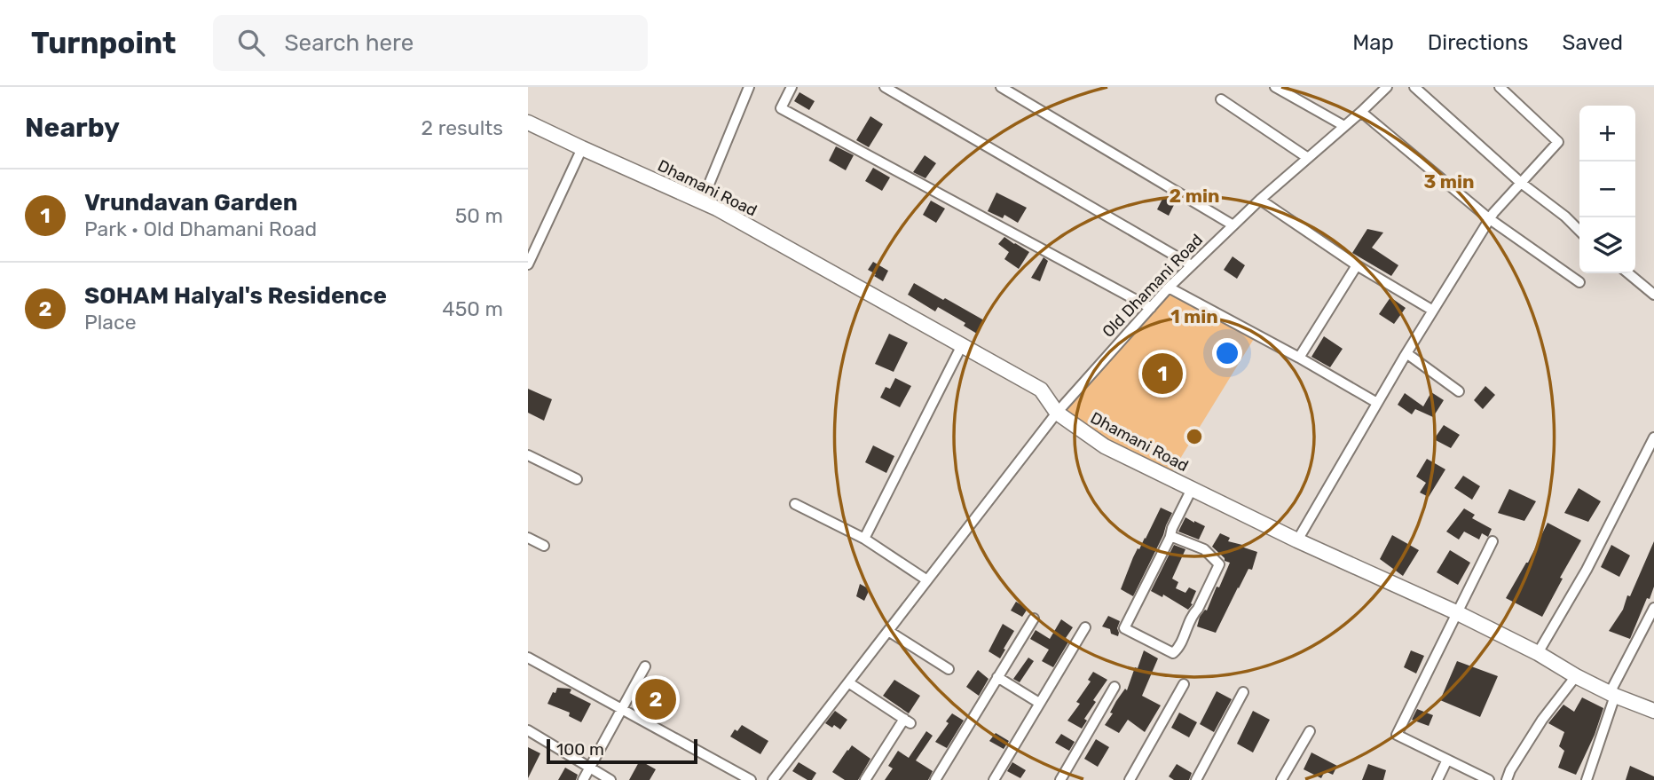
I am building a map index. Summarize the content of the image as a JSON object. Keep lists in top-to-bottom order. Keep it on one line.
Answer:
{"streets":{"main road":["Dhamani Road"],"street":["Old Dhamani Road"]},"crossings":[["Dhamani Road","Old Dhamani Road"]],"scale_bar":"100 m","page":{"header":"Turnpoint","search":"Search here","nav":["Map","Directions","Saved"],"heading":["Nearby","2 results"],"map_buttons":["+","−"],"list":[{"mark":"1","name":"Vrundavan Garden","note":"Park · Old Dhamani Road","value":"50 m"},{"mark":"2","name":"SOHAM Halyal's Residence","note":"Place","value":"450 m"}],"pins":["1","2"],"scale":"100 m"},"rings":["3 min","2 min","1 min"]}
